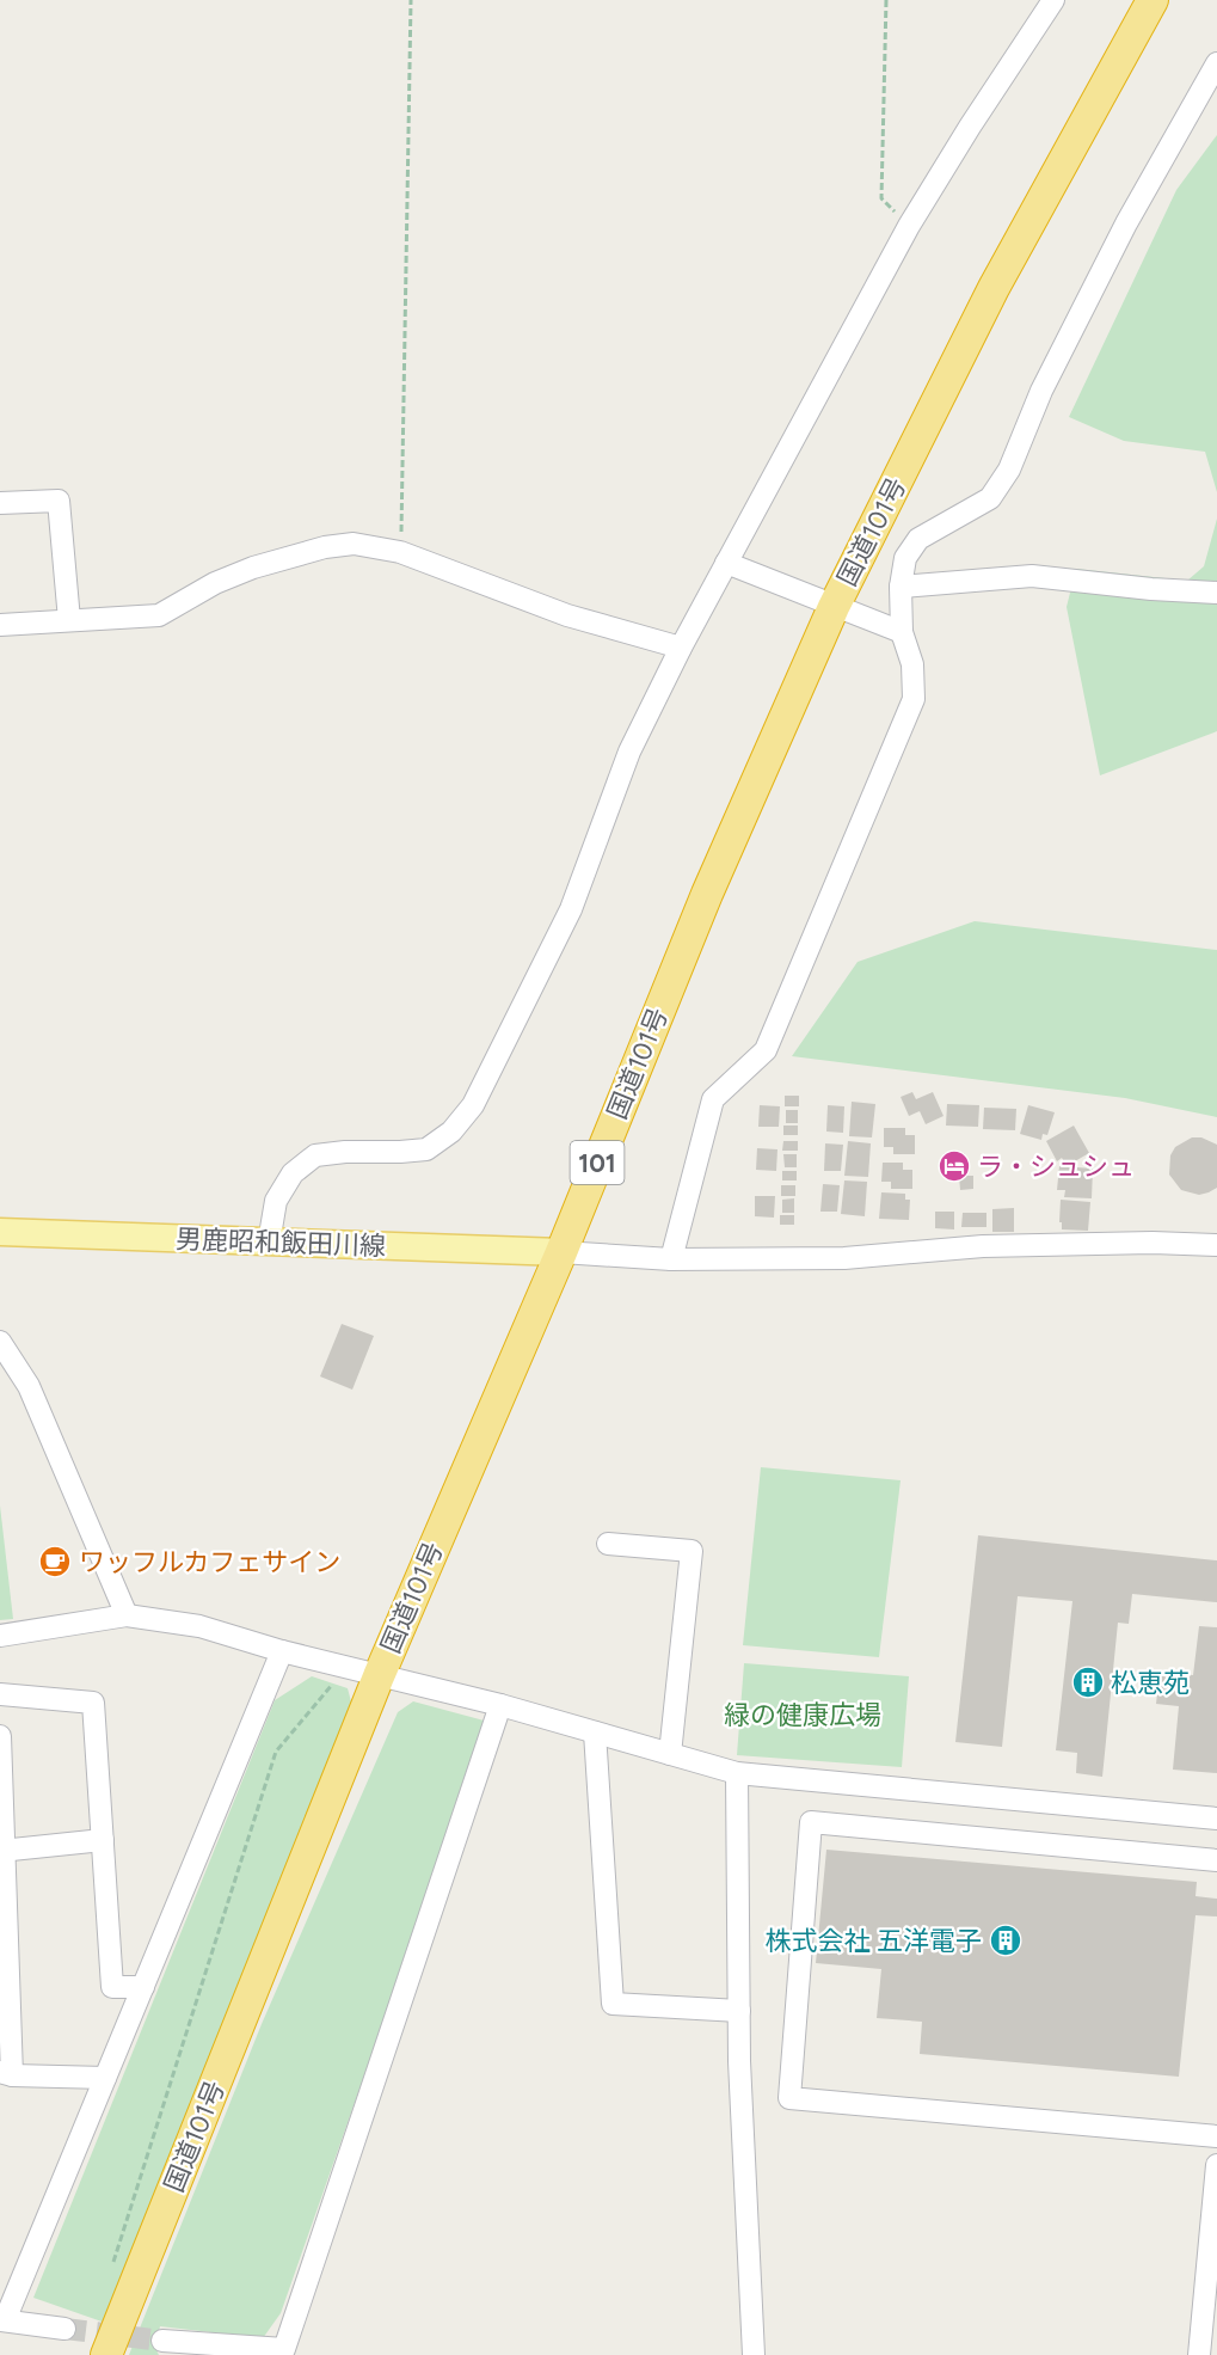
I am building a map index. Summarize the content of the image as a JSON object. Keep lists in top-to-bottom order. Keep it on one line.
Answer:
{"streets":{"highway":["国道101号","101"],"main road":["男鹿昭和飯田川線"]},"crossings":[["国道101号","男鹿昭和飯田川線"]],"parks":["緑の健康広場"],"places":{"hotel":["ラ・シュシュ"],"cafe":["ワッフルカフェサイン"],"building":["松恵苑","株式会社 五洋電子"]}}
